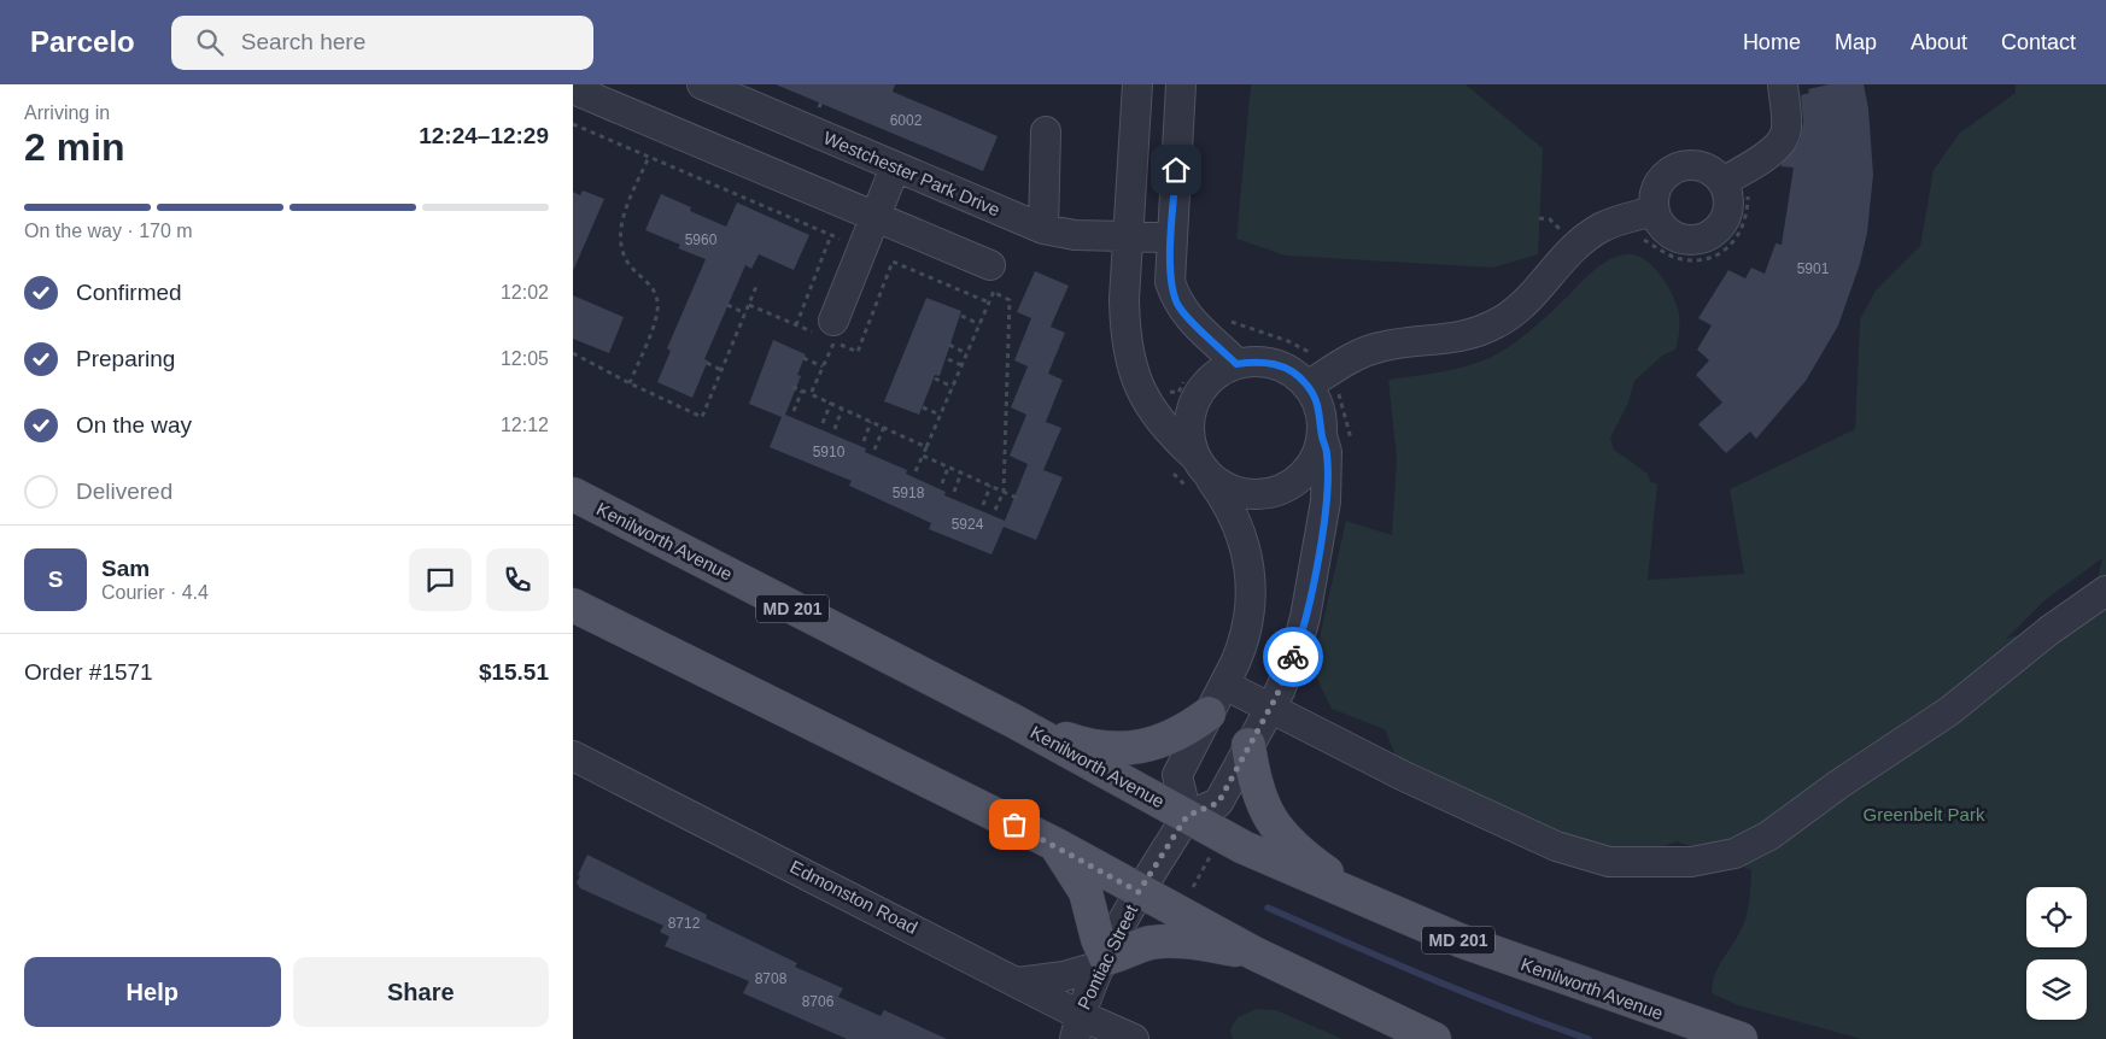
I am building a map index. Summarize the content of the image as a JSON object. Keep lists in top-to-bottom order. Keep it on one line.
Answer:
{"streets":{"main road":["Kenilworth Avenue","MD 201"],"street":["Westchester Park Drive","Edmonston Road","Pontiac Street"]},"crossings":[["Kenilworth Avenue","Pontiac Street"],["Edmonston Road","Pontiac Street"]],"parks":["Greenbelt Park"],"house_numbers":["6002","5960","5901","5910","5918","5924","8712","8708","8706"],"page":{"header":"Parcelo","search":"Search here","nav":["Home","Map","About","Contact"],"heading":["2 min","Arriving in","12:24–12:29"],"panel":["Sam","Courier · 4.4","Order #1571","$15.51"],"bar":"On the way · 170 m","list":[["Confirmed","12:02"],["Preparing","12:05"],["On the way","12:12"],"Delivered"],"round":"S","buttons":["Help","Share"]}}
